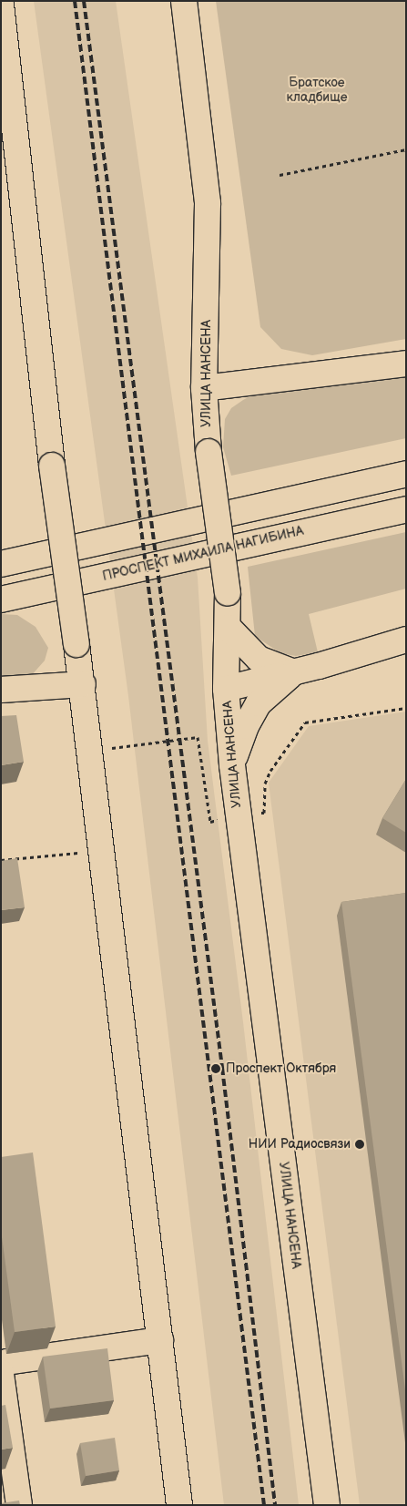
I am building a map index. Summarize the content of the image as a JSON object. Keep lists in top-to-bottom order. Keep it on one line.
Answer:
{"streets":{"main road":["УЛИЦА НАНСЕНА","ПРОСПЕКТ МИХАИЛА НАГИБИНА"]},"parks":["Братское кладбище"],"places":["Проспект Октября","НИИ Радиосвязи"]}
